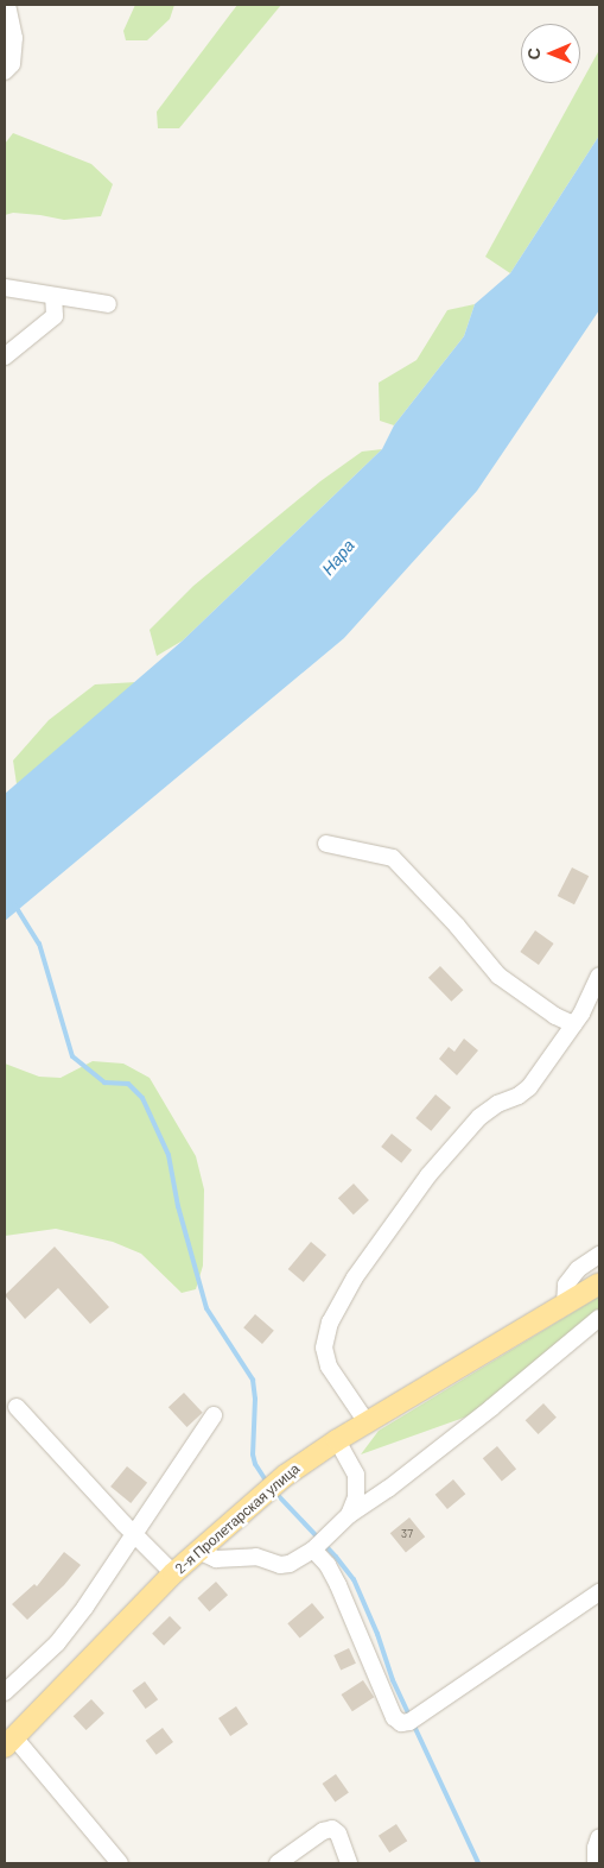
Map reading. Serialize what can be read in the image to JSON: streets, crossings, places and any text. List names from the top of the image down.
{
  "streets": {
    "main road": ["2-я Пролетарская улица"]
  },
  "water": ["Нара"],
  "house_numbers": ["37"],
  "north": "left"
}
